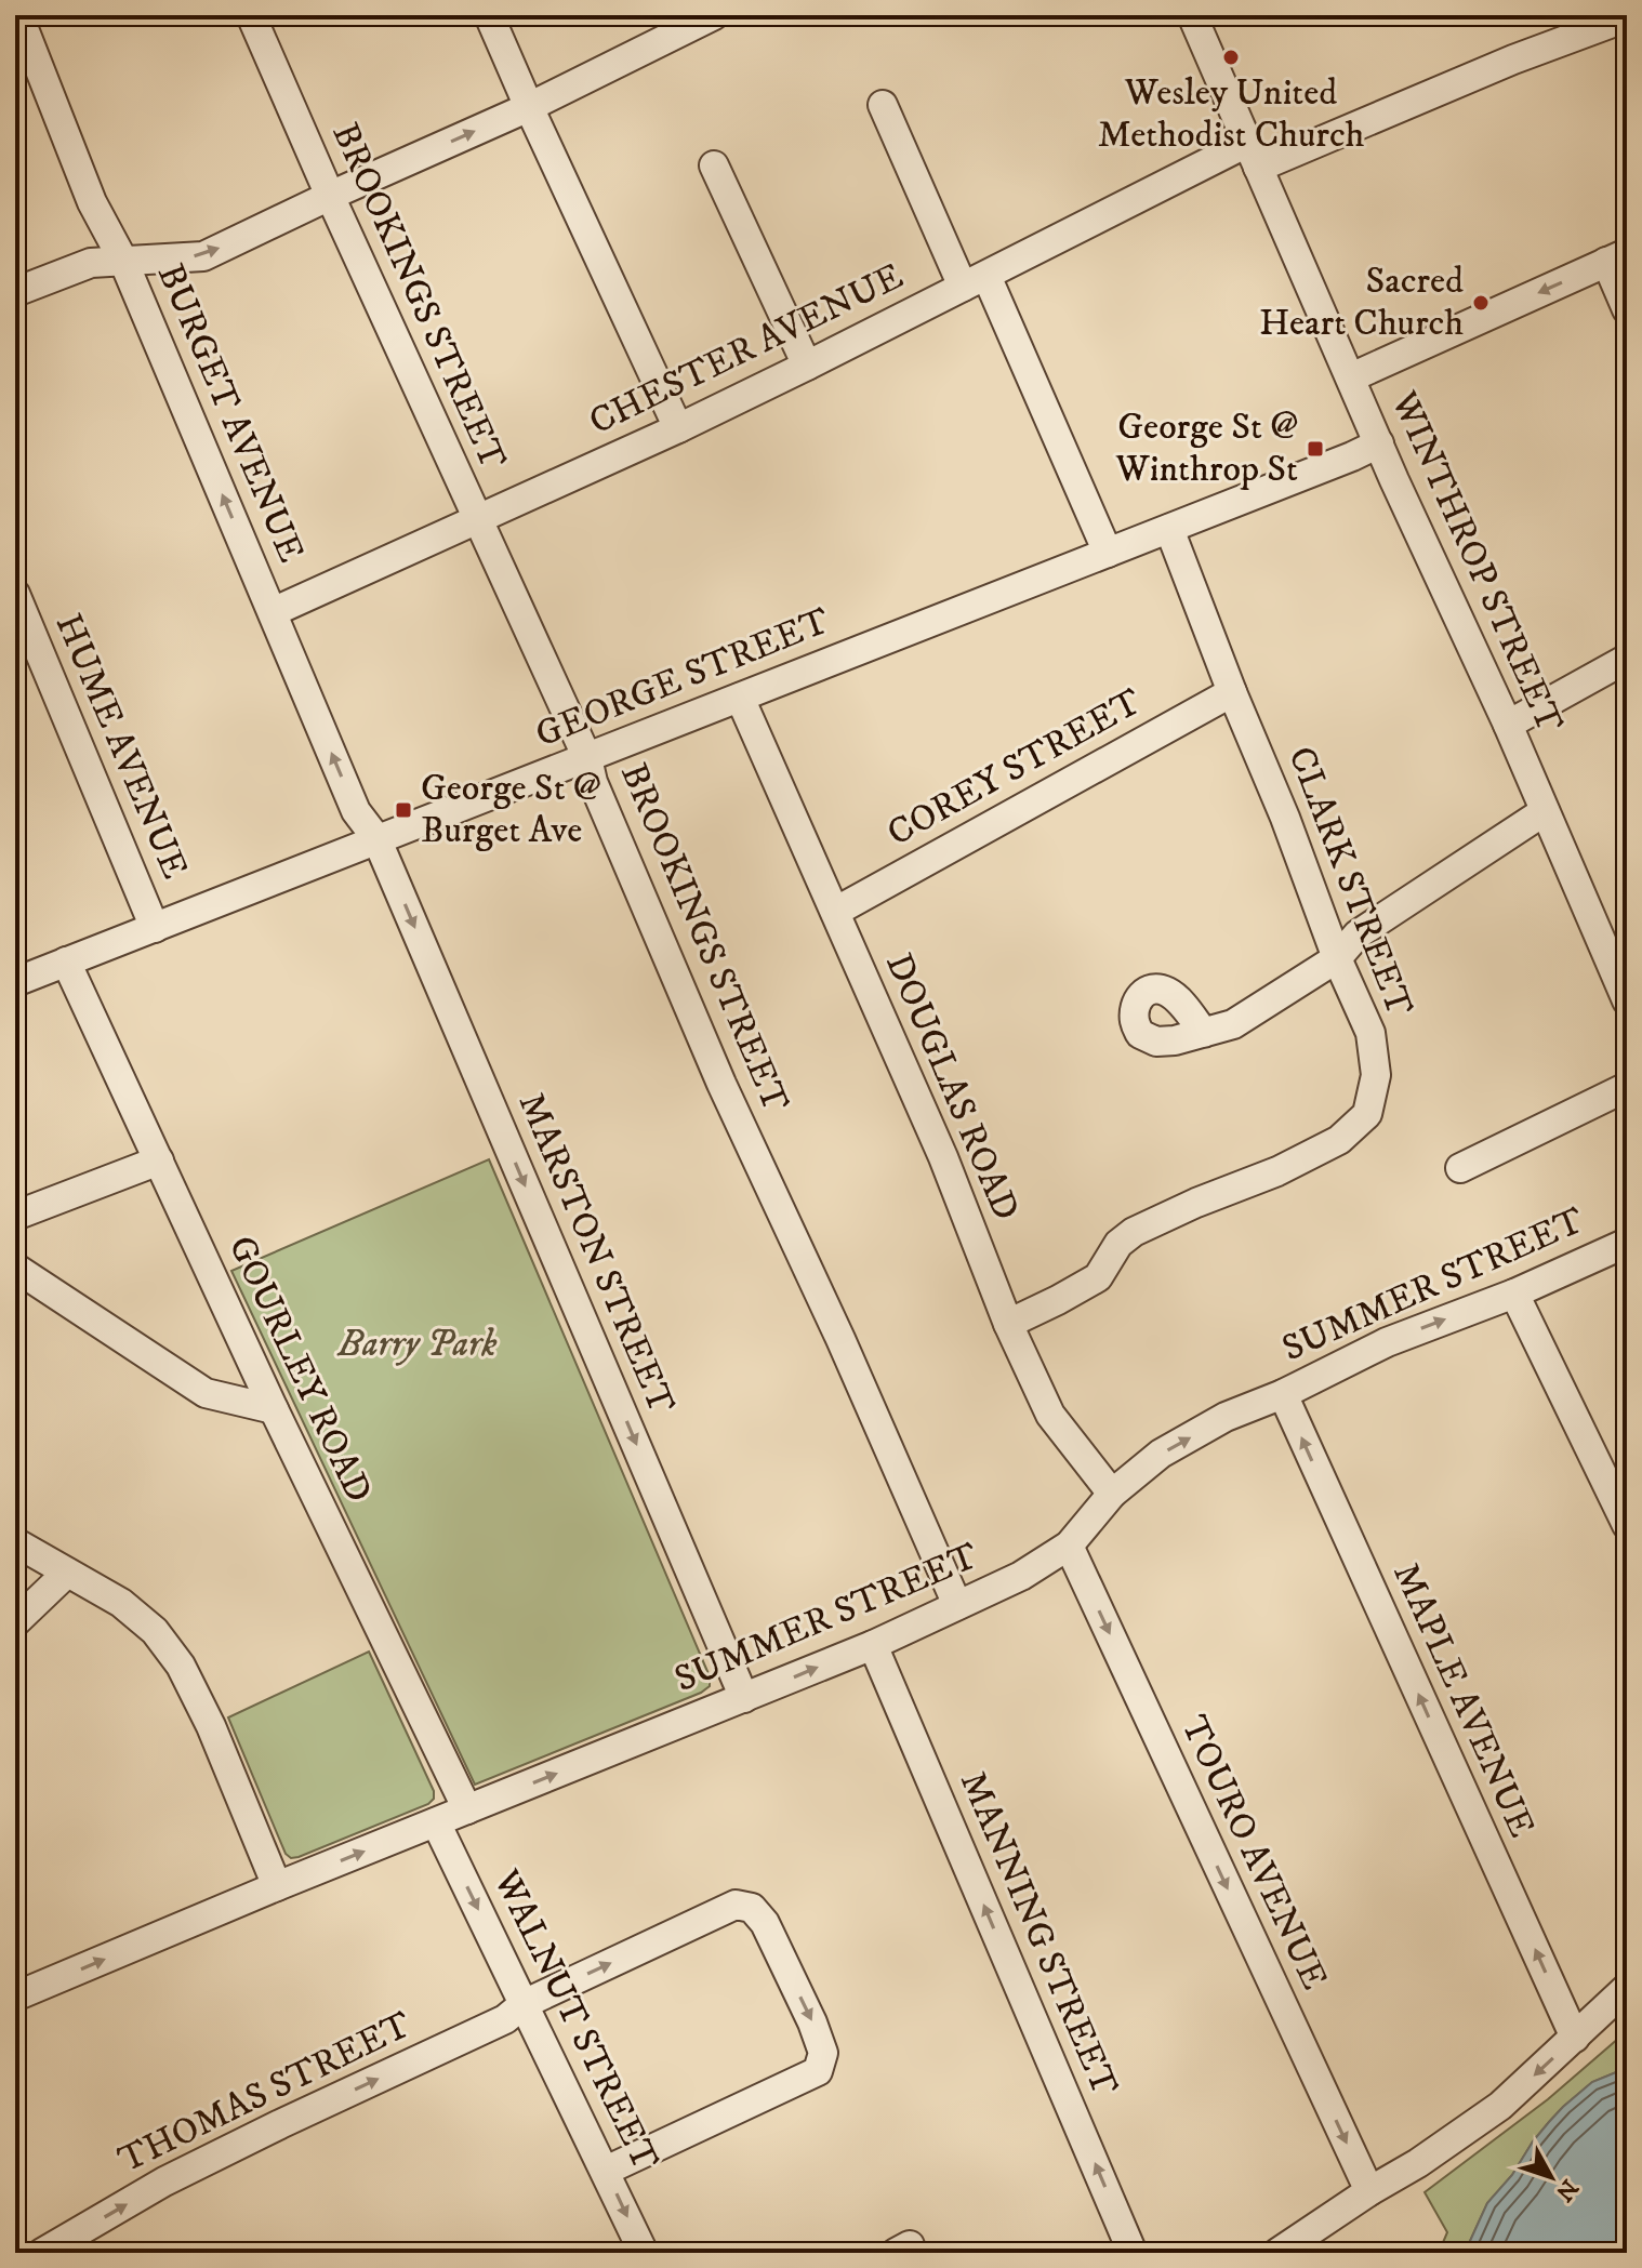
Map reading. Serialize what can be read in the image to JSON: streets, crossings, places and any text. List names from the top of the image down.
{
  "streets": {
    "street": [
      "BROOKINGS STREET",
      "CHESTER AVENUE",
      "BURGET AVENUE",
      "WINTHROP STREET",
      "GEORGE STREET",
      "HUME AVENUE",
      "COREY STREET",
      "CLARK STREET",
      "DOUGLAS ROAD",
      "MARSTON STREET",
      "SUMMER STREET",
      "GOURLEY ROAD",
      "MAPLE AVENUE",
      "TOURO AVENUE",
      "MANNING STREET",
      "WALNUT STREET",
      "THOMAS STREET"
    ]
  },
  "crossings": [
    ["BROOKINGS STREET", "CHESTER AVENUE"],
    ["BROOKINGS STREET", "GEORGE STREET"],
    ["BROOKINGS STREET", "SUMMER STREET"],
    ["CHESTER AVENUE", "BURGET AVENUE"],
    ["CHESTER AVENUE", "WINTHROP STREET"],
    ["BURGET AVENUE", "GEORGE STREET"],
    ["BURGET AVENUE", "MARSTON STREET"],
    ["WINTHROP STREET", "GEORGE STREET"],
    ["GEORGE STREET", "HUME AVENUE"],
    ["GEORGE STREET", "CLARK STREET"],
    ["GEORGE STREET", "DOUGLAS ROAD"],
    ["GEORGE STREET", "MARSTON STREET"],
    ["GEORGE STREET", "GOURLEY ROAD"],
    ["COREY STREET", "CLARK STREET"],
    ["COREY STREET", "DOUGLAS ROAD"],
    ["CLARK STREET", "DOUGLAS ROAD"],
    ["DOUGLAS ROAD", "SUMMER STREET"],
    ["MARSTON STREET", "SUMMER STREET"],
    ["SUMMER STREET", "GOURLEY ROAD"],
    ["SUMMER STREET", "MAPLE AVENUE"],
    ["SUMMER STREET", "TOURO AVENUE"],
    ["SUMMER STREET", "MANNING STREET"],
    ["SUMMER STREET", "WALNUT STREET"],
    ["WALNUT STREET", "THOMAS STREET"]
  ],
  "one_way": [
    "BURGET AVENUE",
    "MARSTON STREET",
    "SUMMER STREET",
    "MAPLE AVENUE",
    "TOURO AVENUE",
    "MANNING STREET",
    "WALNUT STREET"
  ],
  "parks": ["Barry Park"],
  "places": {
    "other": ["Wesley United Methodist Church", "Sacred Heart Church"],
    "transit": ["George St @ Winthrop St", "George St @ Burget Ave"]
  },
  "north": "bottom right"
}
